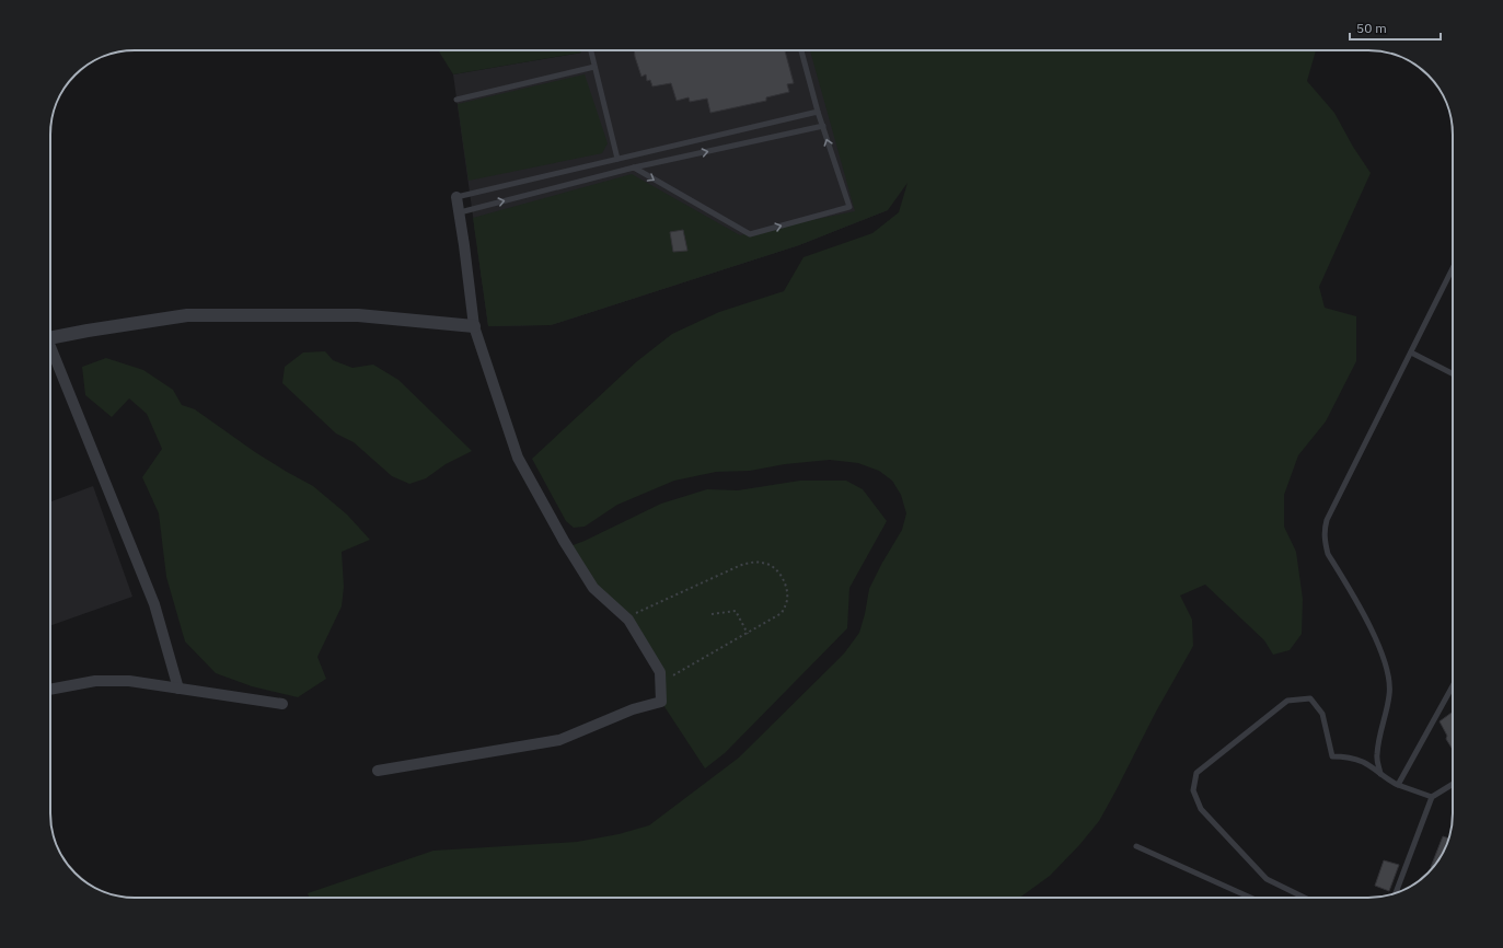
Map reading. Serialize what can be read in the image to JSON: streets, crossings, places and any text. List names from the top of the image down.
{
  "scale_bar": "50 m"
}
